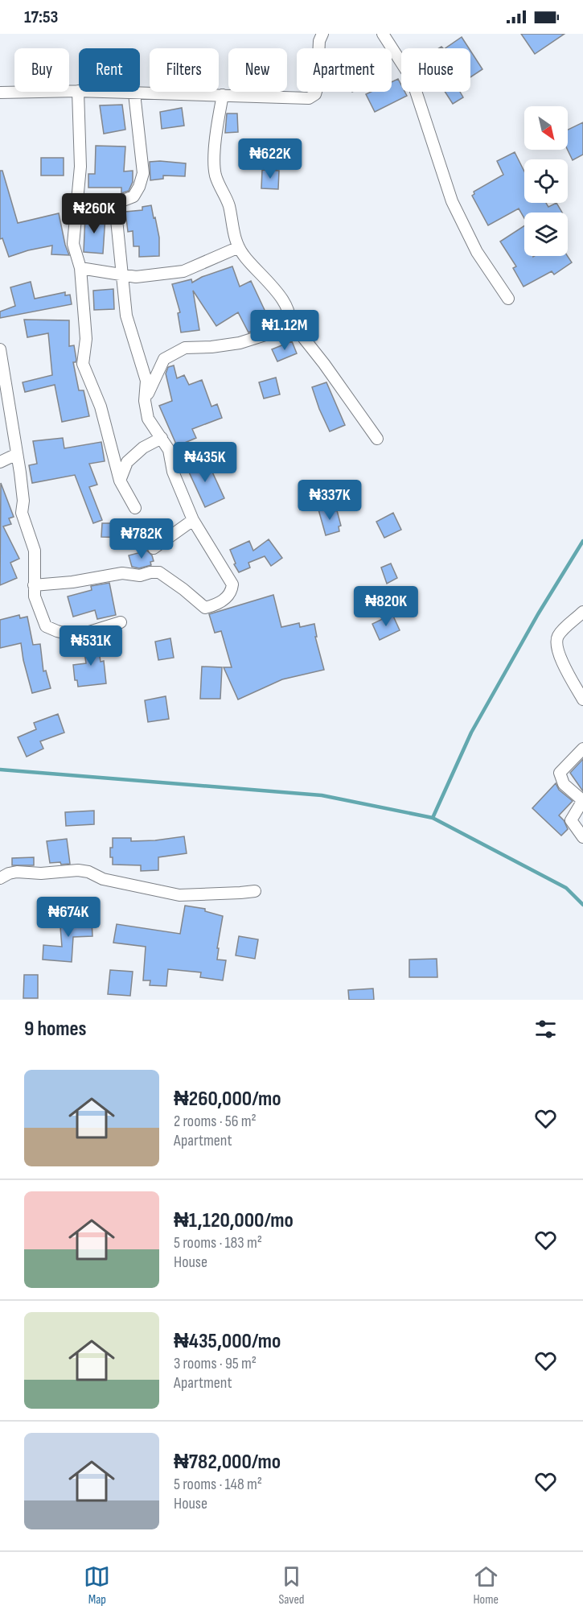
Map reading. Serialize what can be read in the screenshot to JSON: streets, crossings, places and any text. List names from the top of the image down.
{
  "north": "bottom right",
  "page": {
    "status": "17:53",
    "chip": [
      "Buy",
      "Rent",
      "Filters",
      "New",
      "Apartment",
      "House"
    ],
    "price": [
      "₦622K",
      "₦260K",
      "₦1.12M",
      "₦435K",
      "₦337K",
      "₦782K",
      "₦820K",
      "₦531K",
      "₦674K"
    ],
    "heading": "9 homes",
    "list": [
      {
        "name": "₦260,000/mo",
        "note": "2 rooms · 56 m² · Apartment"
      },
      {
        "name": "₦1,120,000/mo",
        "note": "5 rooms · 183 m² · House"
      },
      {
        "name": "₦435,000/mo",
        "note": "3 rooms · 95 m² · Apartment"
      },
      {
        "name": "₦782,000/mo",
        "note": "5 rooms · 148 m² · House"
      }
    ],
    "tabs": ["Map", "Saved", "Home"]
  }
}
